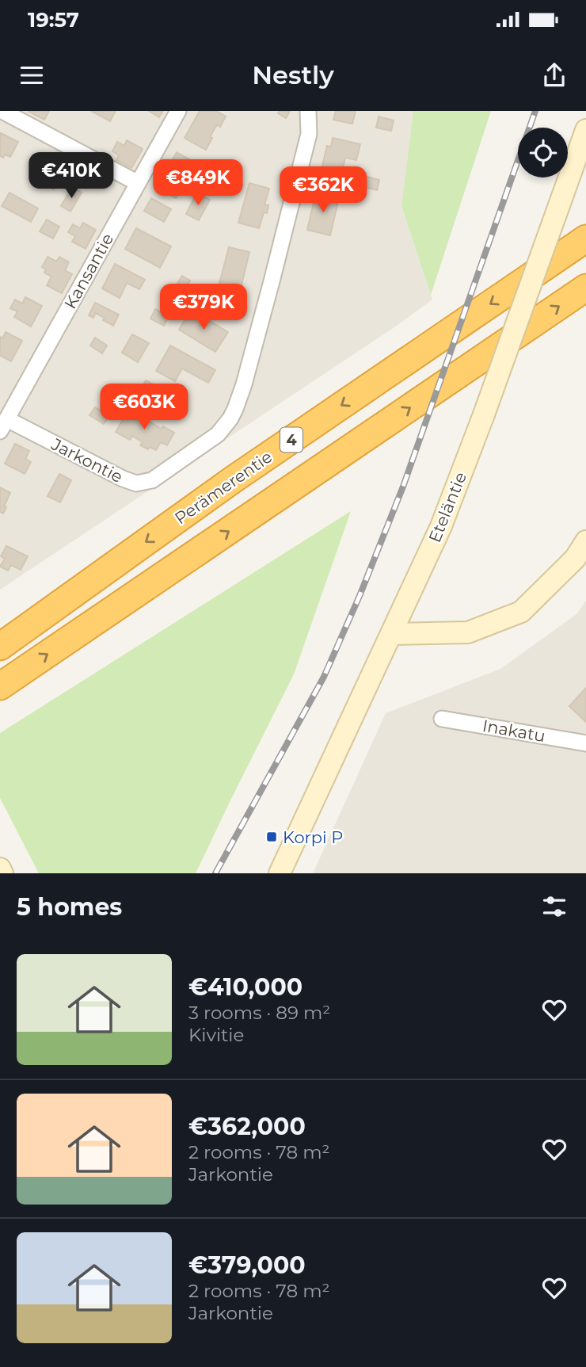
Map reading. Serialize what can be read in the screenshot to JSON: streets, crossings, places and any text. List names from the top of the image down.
{
  "streets": {
    "highway": ["4", "Perämerentie"],
    "main road": ["Eteläntie"],
    "street": ["Kansantie", "Jarkontie", "Inakatu"]
  },
  "crossings": [
    ["Kansantie", "Jarkontie"]
  ],
  "places": {
    "transit": ["Korpi P"]
  },
  "page": {
    "status": "19:57",
    "header": "Nestly",
    "price": [
      "€410K",
      "€849K",
      "€362K",
      "€379K",
      "€603K"
    ],
    "heading": "5 homes",
    "list": [
      {
        "name": "€410,000",
        "note": "3 rooms · 89 m² · Kivitie"
      },
      {
        "name": "€362,000",
        "note": "2 rooms · 78 m² · Jarkontie"
      },
      {
        "name": "€379,000",
        "note": "2 rooms · 78 m² · Jarkontie"
      }
    ]
  }
}
